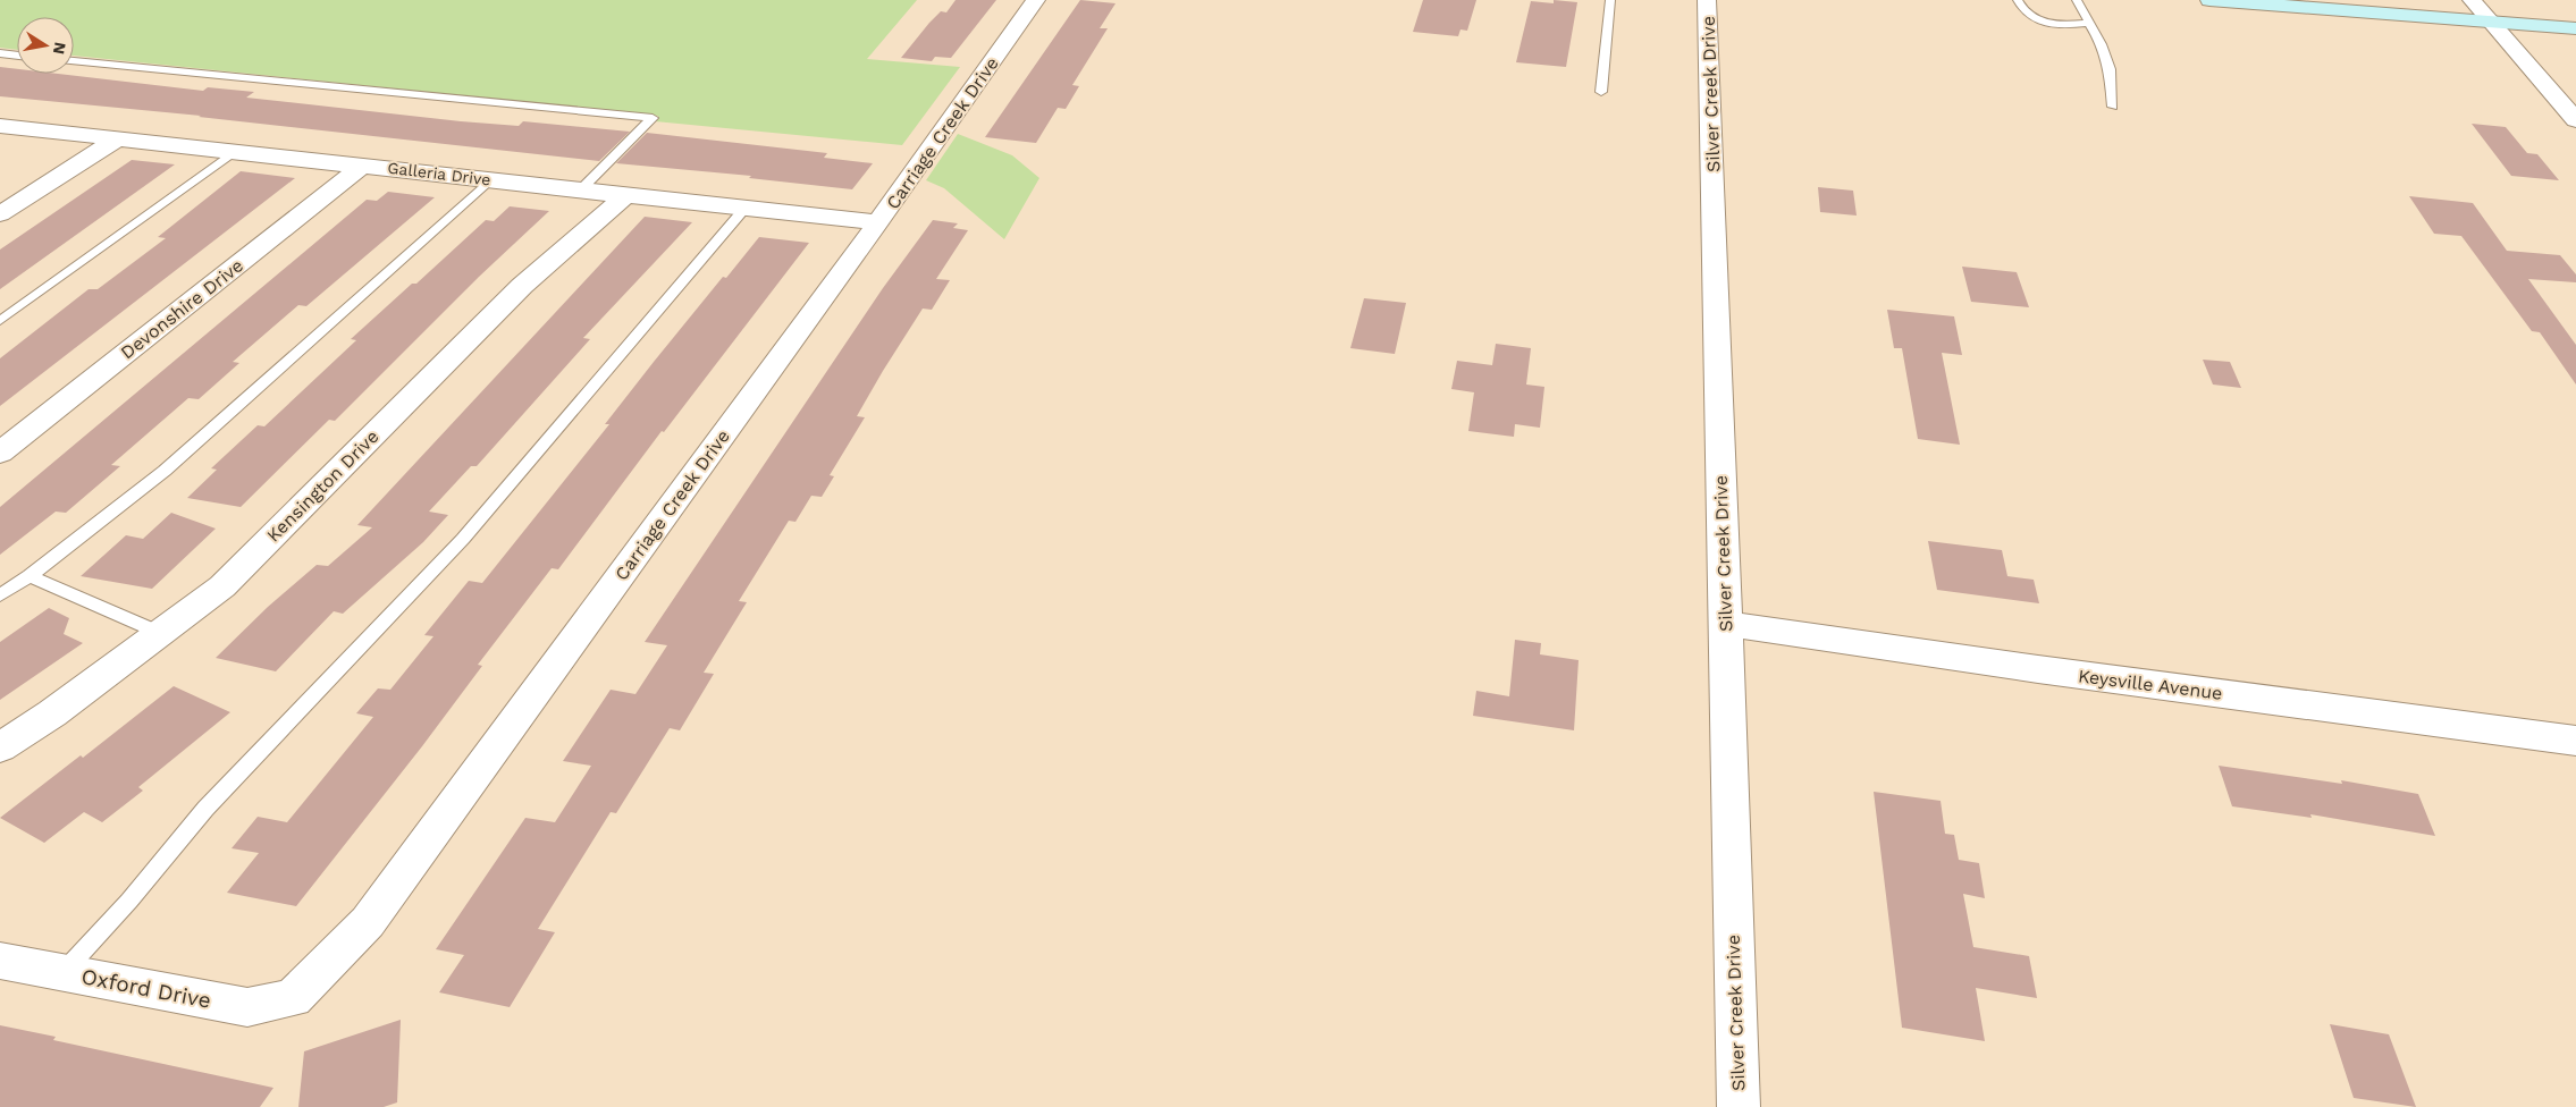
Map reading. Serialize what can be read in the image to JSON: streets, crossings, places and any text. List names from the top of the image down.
{
  "streets": {
    "street": [
      "Silver Creek Drive",
      "Carriage Creek Drive",
      "Galleria Drive",
      "Devonshire Drive",
      "Kensington Drive",
      "Keysville Avenue",
      "Oxford Drive"
    ]
  },
  "crossings": [
    ["Silver Creek Drive", "Keysville Avenue"],
    ["Carriage Creek Drive", "Galleria Drive"],
    ["Carriage Creek Drive", "Oxford Drive"],
    ["Galleria Drive", "Devonshire Drive"],
    ["Galleria Drive", "Kensington Drive"]
  ],
  "north": "right"
}
